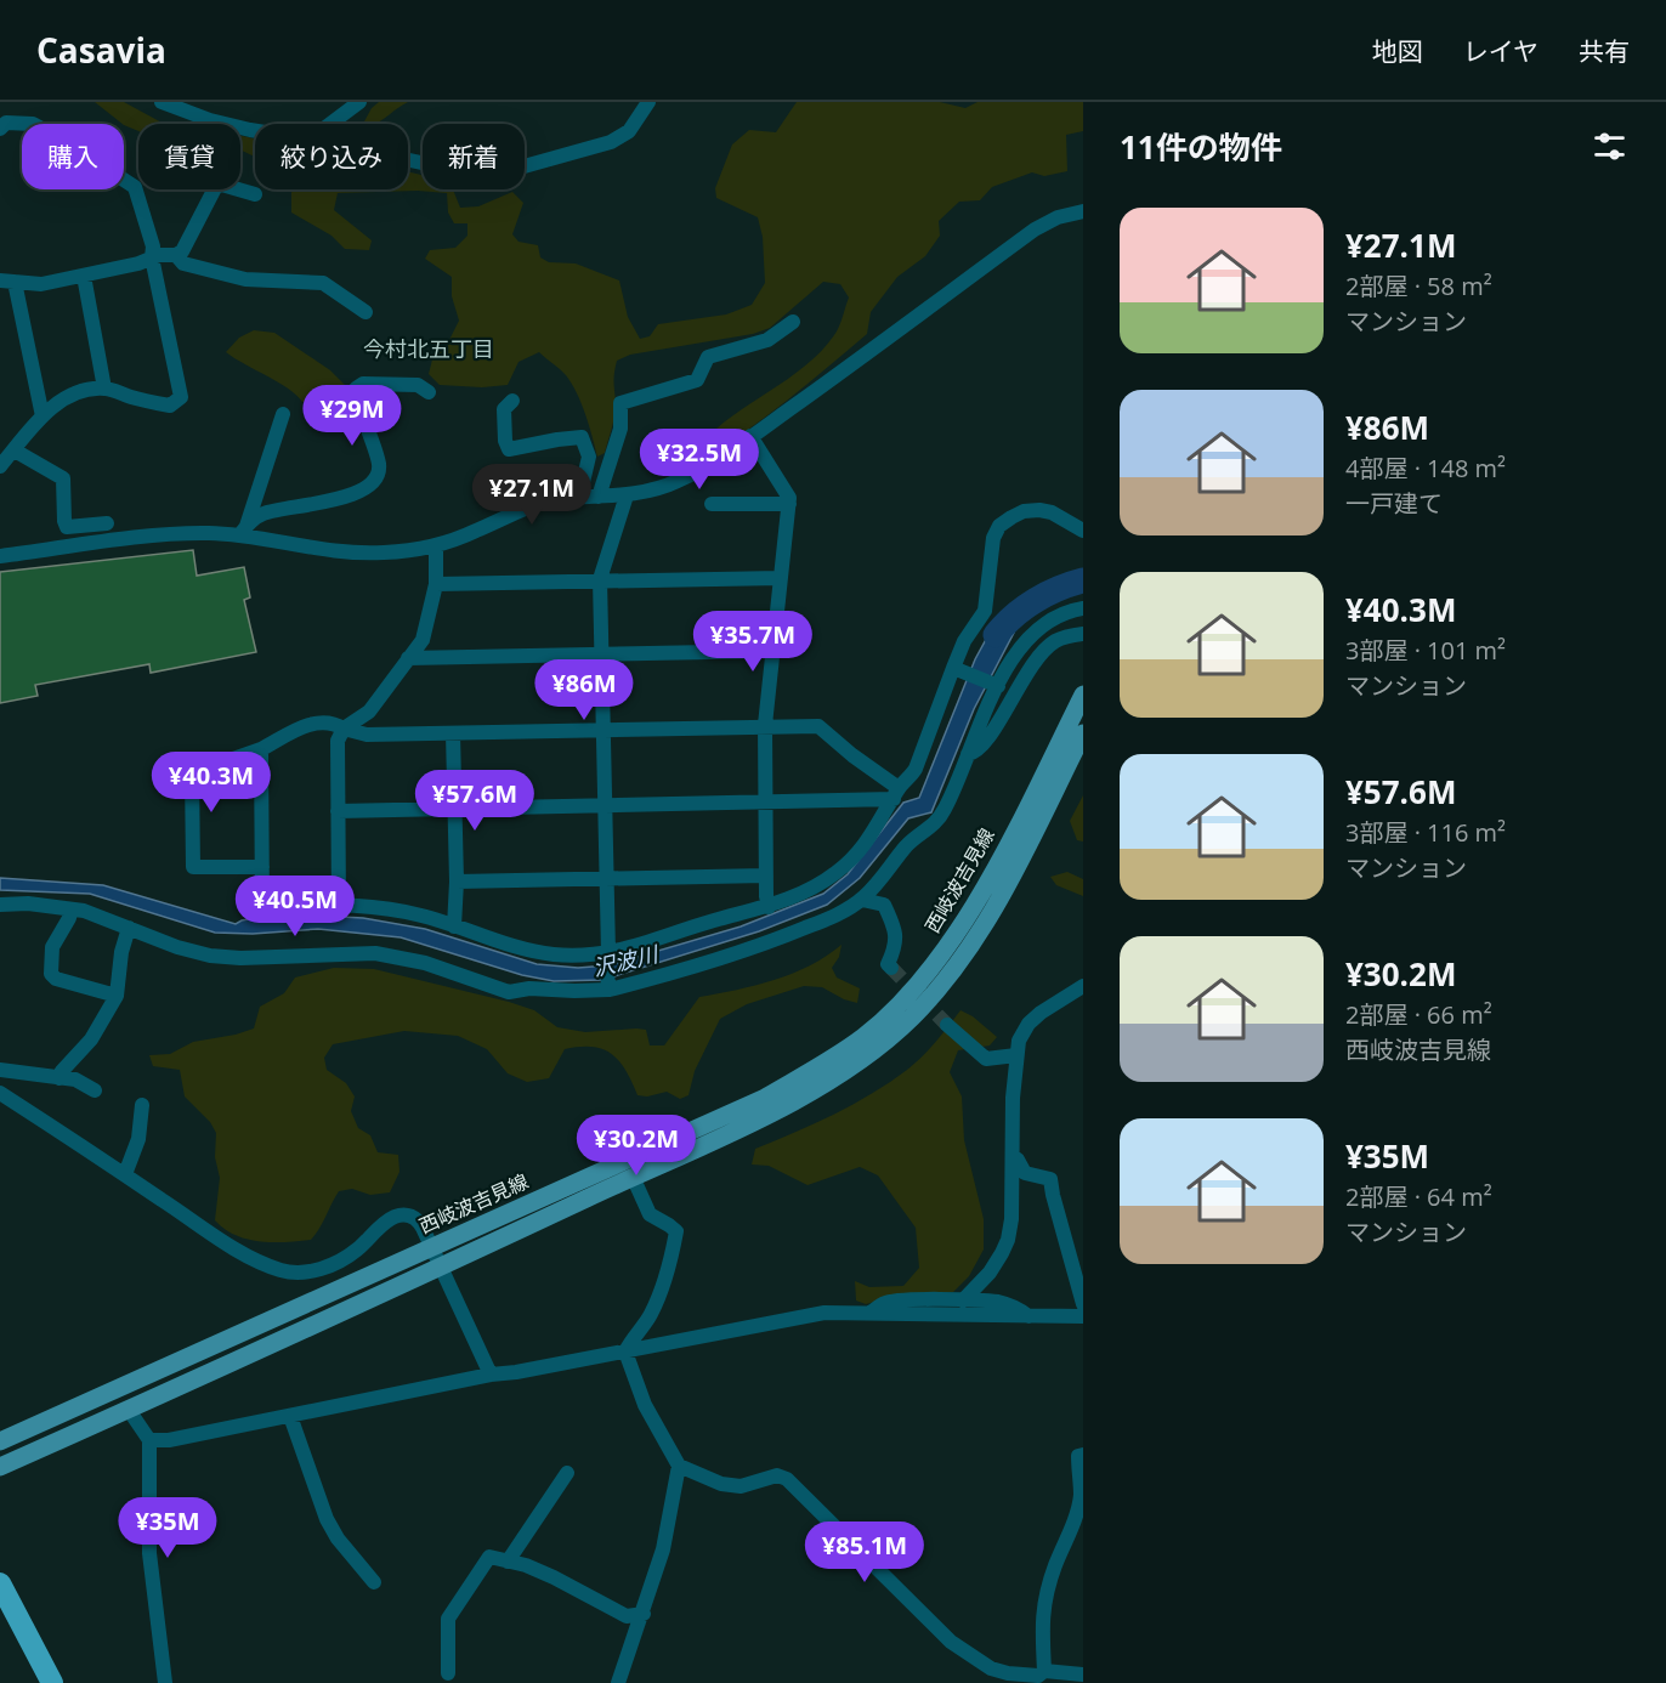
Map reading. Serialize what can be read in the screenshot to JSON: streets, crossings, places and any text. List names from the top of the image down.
{
  "streets": {
    "main road": ["西岐波吉見線"]
  },
  "districts": ["今村北五丁目"],
  "water": ["沢波川"],
  "page": {
    "header": "Casavia",
    "nav": ["地図", "レイヤ", "共有"],
    "heading": "11件の物件",
    "chip": [
      "購入",
      "賃貸",
      "絞り込み",
      "新着"
    ],
    "list": [
      {
        "name": "¥27.1M",
        "note": "2部屋 · 58 m² · マンション"
      },
      {
        "name": "¥86M",
        "note": "4部屋 · 148 m² · 一戸建て"
      },
      {
        "name": "¥40.3M",
        "note": "3部屋 · 101 m² · マンション"
      },
      {
        "name": "¥57.6M",
        "note": "3部屋 · 116 m² · マンション"
      },
      {
        "name": "¥30.2M",
        "note": "2部屋 · 66 m² · 西岐波吉見線"
      },
      {
        "name": "¥35M",
        "note": "2部屋 · 64 m² · マンション"
      }
    ],
    "price": [
      "¥29M",
      "¥32.5M",
      "¥27.1M",
      "¥35.7M",
      "¥86M",
      "¥40.3M",
      "¥57.6M",
      "¥40.5M",
      "¥30.2M",
      "¥35M",
      "¥85.1M"
    ]
  }
}
